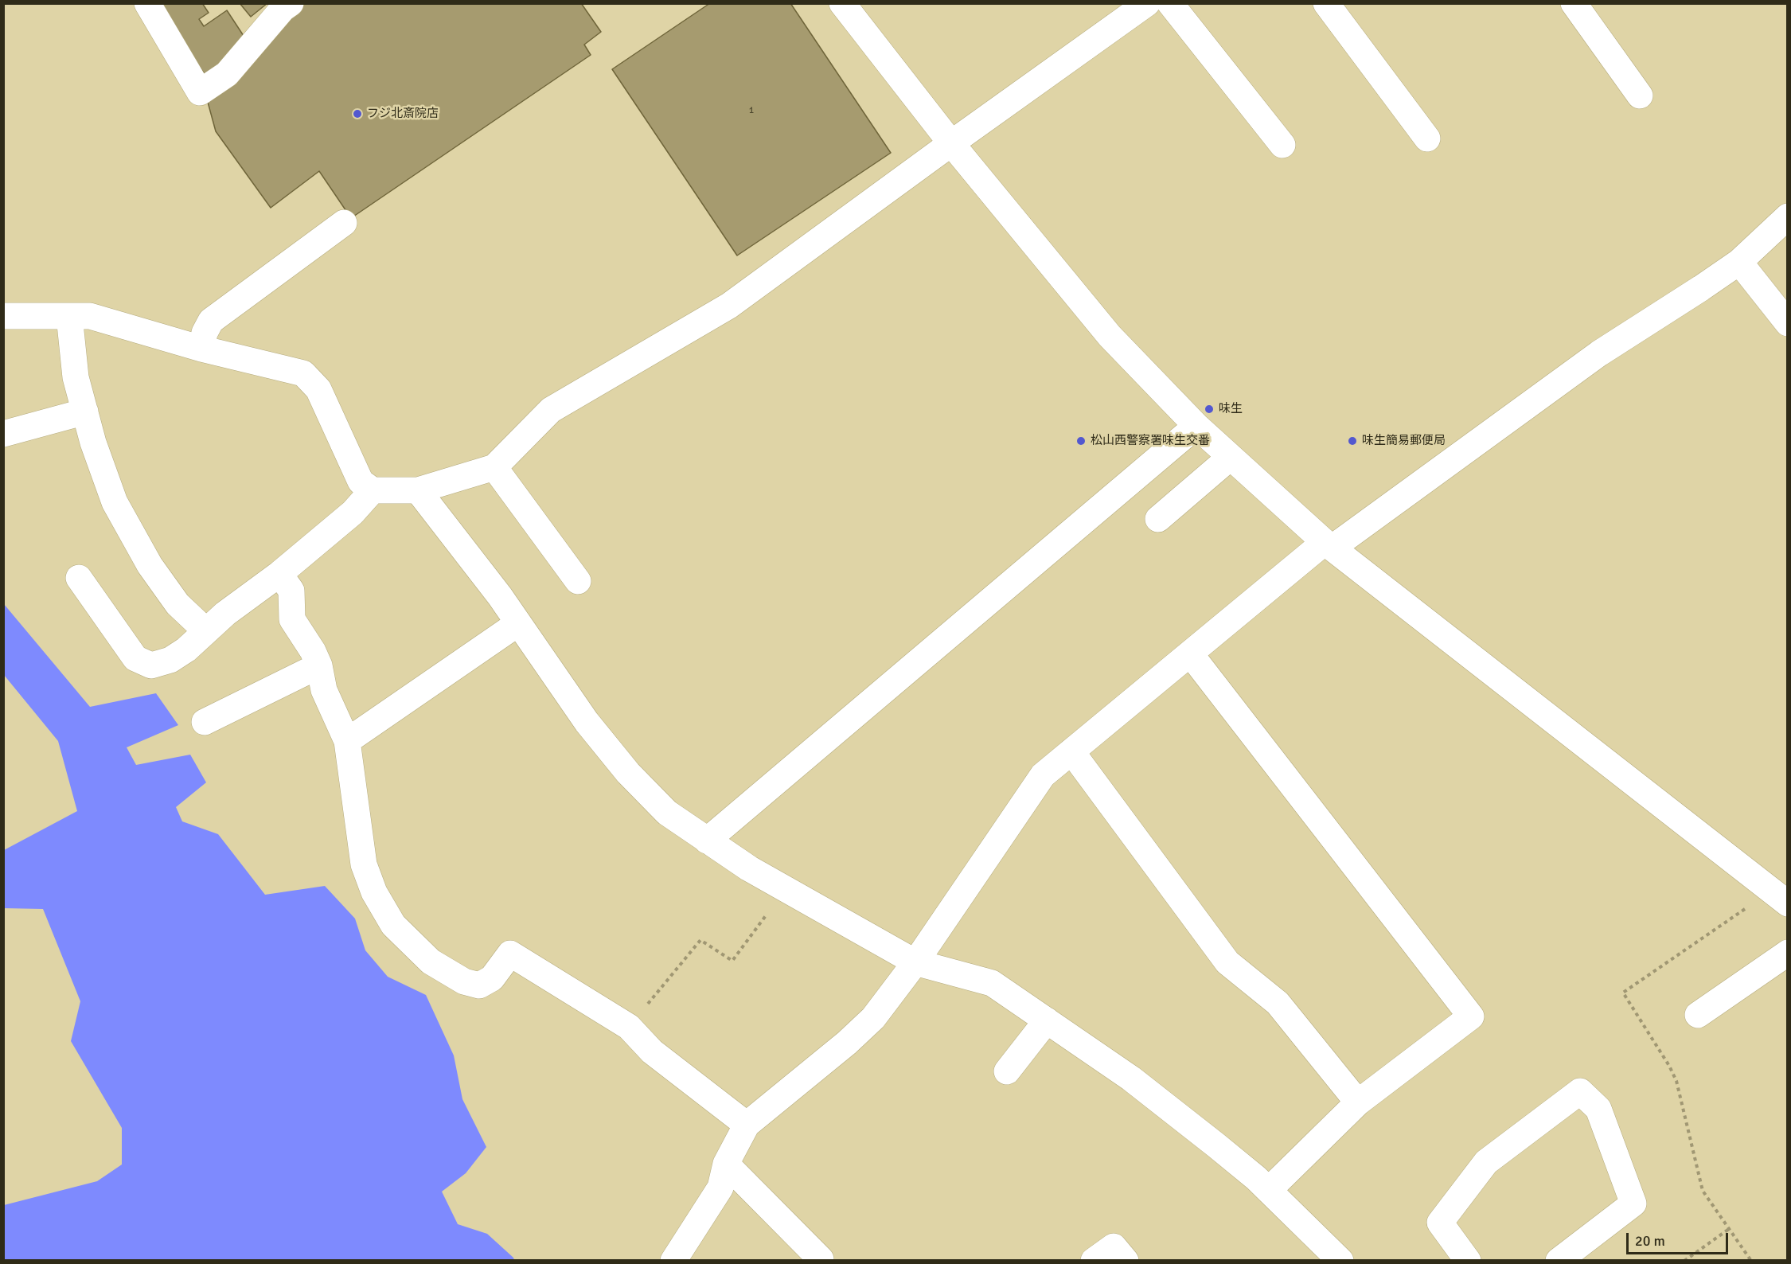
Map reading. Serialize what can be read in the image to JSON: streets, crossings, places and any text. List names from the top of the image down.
{
  "places": [
    "フジ北斎院店",
    "味生",
    "松山西警察署味生交番",
    "味生簡易郵便局"
  ],
  "house_numbers": ["1"],
  "scale_bar": "20 m"
}
